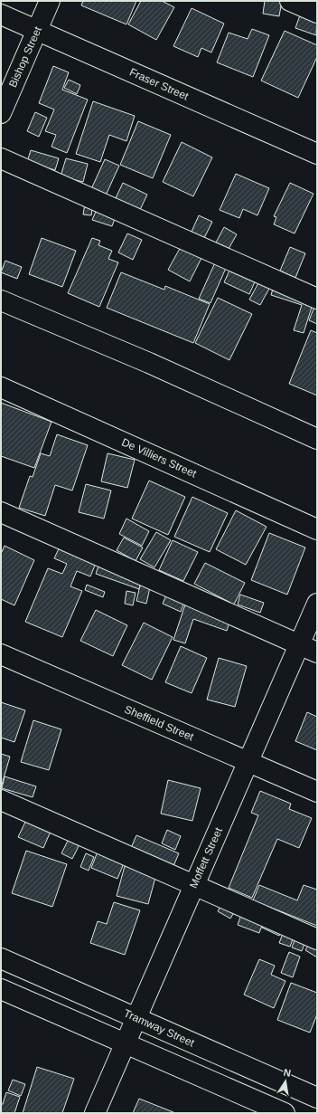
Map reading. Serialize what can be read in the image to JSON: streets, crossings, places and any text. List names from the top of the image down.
{
  "streets": {
    "street": [
      "Bishop Street",
      "Fraser Street",
      "De Villiers Street",
      "Sheffield Street",
      "Moffett Street",
      "Tramway Street"
    ]
  },
  "crossings": [
    ["Bishop Street", "Fraser Street"],
    ["Sheffield Street", "Moffett Street"],
    ["Moffett Street", "Tramway Street"]
  ],
  "north": "top"
}
